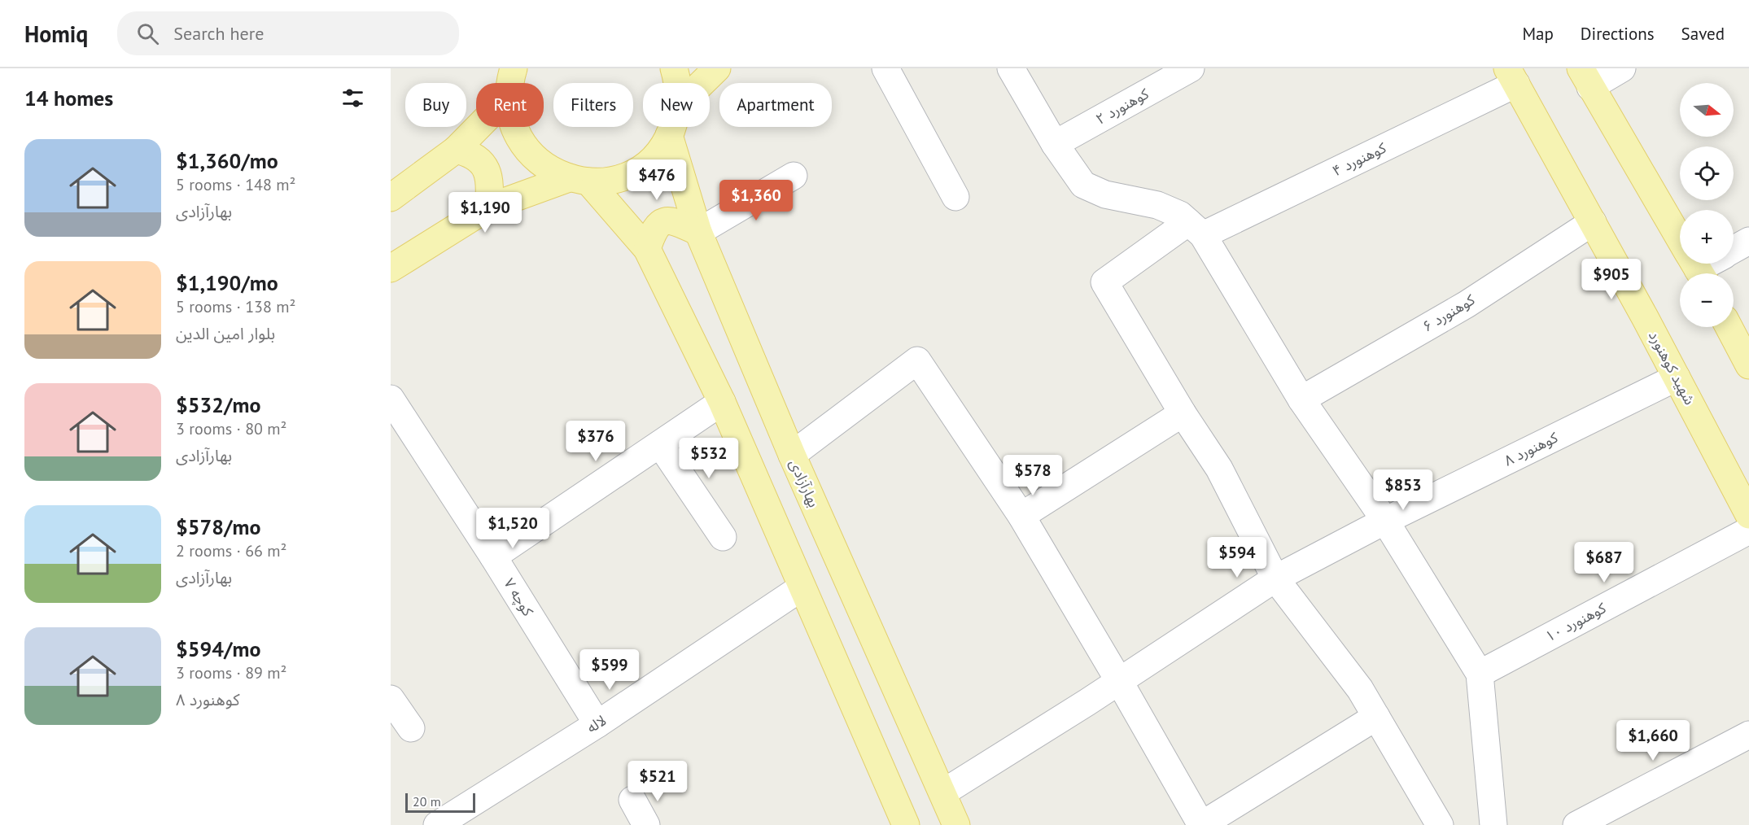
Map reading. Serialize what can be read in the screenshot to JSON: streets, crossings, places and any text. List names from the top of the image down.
{
  "streets": {
    "main road": ["شهید کوهنورد", "بهارآزادی"],
    "street": [
      "کوهنورد ۲",
      "کوهنورد ۴",
      "کوهنورد ۶",
      "کوهنورد ۸",
      "کوچه ۷",
      "کوهنورد ۱۰",
      "لاله"
    ]
  },
  "crossings": [
    ["کوهنورد ۴", "شهید کوهنورد"],
    ["کوهنورد ۶", "شهید کوهنورد"],
    ["شهید کوهنورد", "کوهنورد ۸"],
    ["کوهنورد ۸", "بهارآزادی"],
    ["کوچه ۷", "لاله"]
  ],
  "scale_bar": "20 m",
  "north": "right",
  "page": {
    "header": "Homiq",
    "search": "Search here",
    "nav": ["Map", "Directions", "Saved"],
    "heading": "14 homes",
    "map_buttons": ["+", "−"],
    "chip": [
      "Buy",
      "Rent",
      "Filters",
      "New",
      "Apartment"
    ],
    "list": [
      {
        "name": "$1,360/mo",
        "note": "5 rooms · 148 m² · بهارآزادی"
      },
      {
        "name": "$1,190/mo",
        "note": "5 rooms · 138 m² · بلوار امین الدین"
      },
      {
        "name": "$532/mo",
        "note": "3 rooms · 80 m² · بهارآزادی"
      },
      {
        "name": "$578/mo",
        "note": "2 rooms · 66 m² · بهارآزادی"
      },
      {
        "name": "$594/mo",
        "note": "3 rooms · 89 m² · کوهنورد ۸"
      }
    ],
    "price": [
      "$476",
      "$1,360",
      "$1,190",
      "$905",
      "$376",
      "$532",
      "$578",
      "$853",
      "$1,520",
      "$594",
      "$687",
      "$599",
      "$1,660",
      "$521"
    ],
    "scale": "20 m"
  }
}
